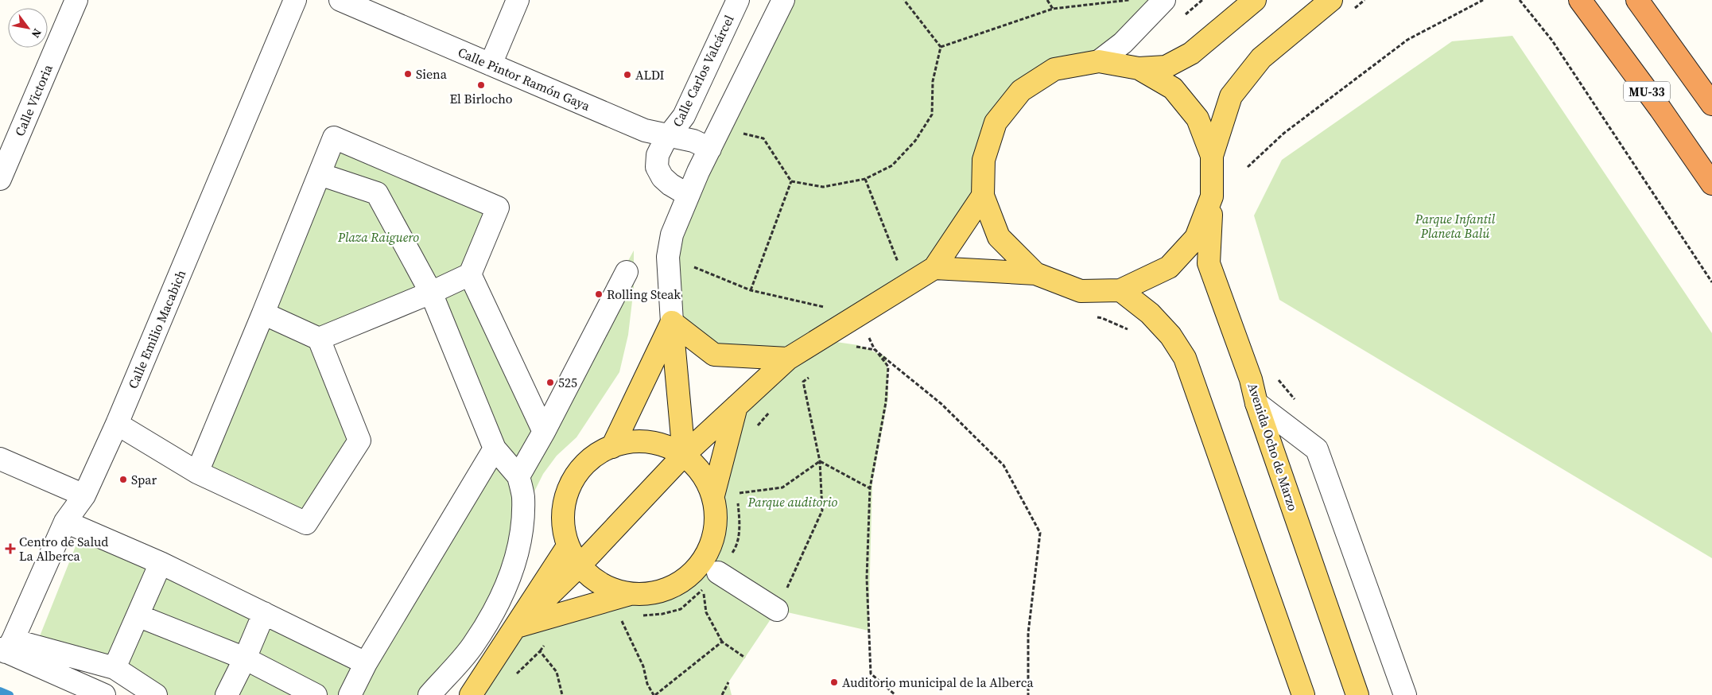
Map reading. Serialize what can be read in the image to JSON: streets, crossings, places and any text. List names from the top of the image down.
{
  "streets": {
    "highway": ["MU-33"],
    "main road": ["Avenida Ocho de Marzo"],
    "street": [
      "Calle Carlos Valcárcel",
      "Calle Pintor Ramón Gaya",
      "Calle Victoria",
      "Calle Emilio Macabich"
    ]
  },
  "crossings": [
    ["Calle Carlos Valcárcel", "Calle Pintor Ramón Gaya"]
  ],
  "parks": ["Parque Infantil Planeta Balú", "Plaza Raiguero", "Parque auditorio"],
  "places": {
    "other": [
      "Siena",
      "ALDI",
      "El Birlocho",
      "Rolling Steak",
      "525",
      "Spar",
      "Auditorio municipal de la Alberca"
    ],
    "health": ["Centro de Salud La Alberca"]
  },
  "north": "bottom right"
}
